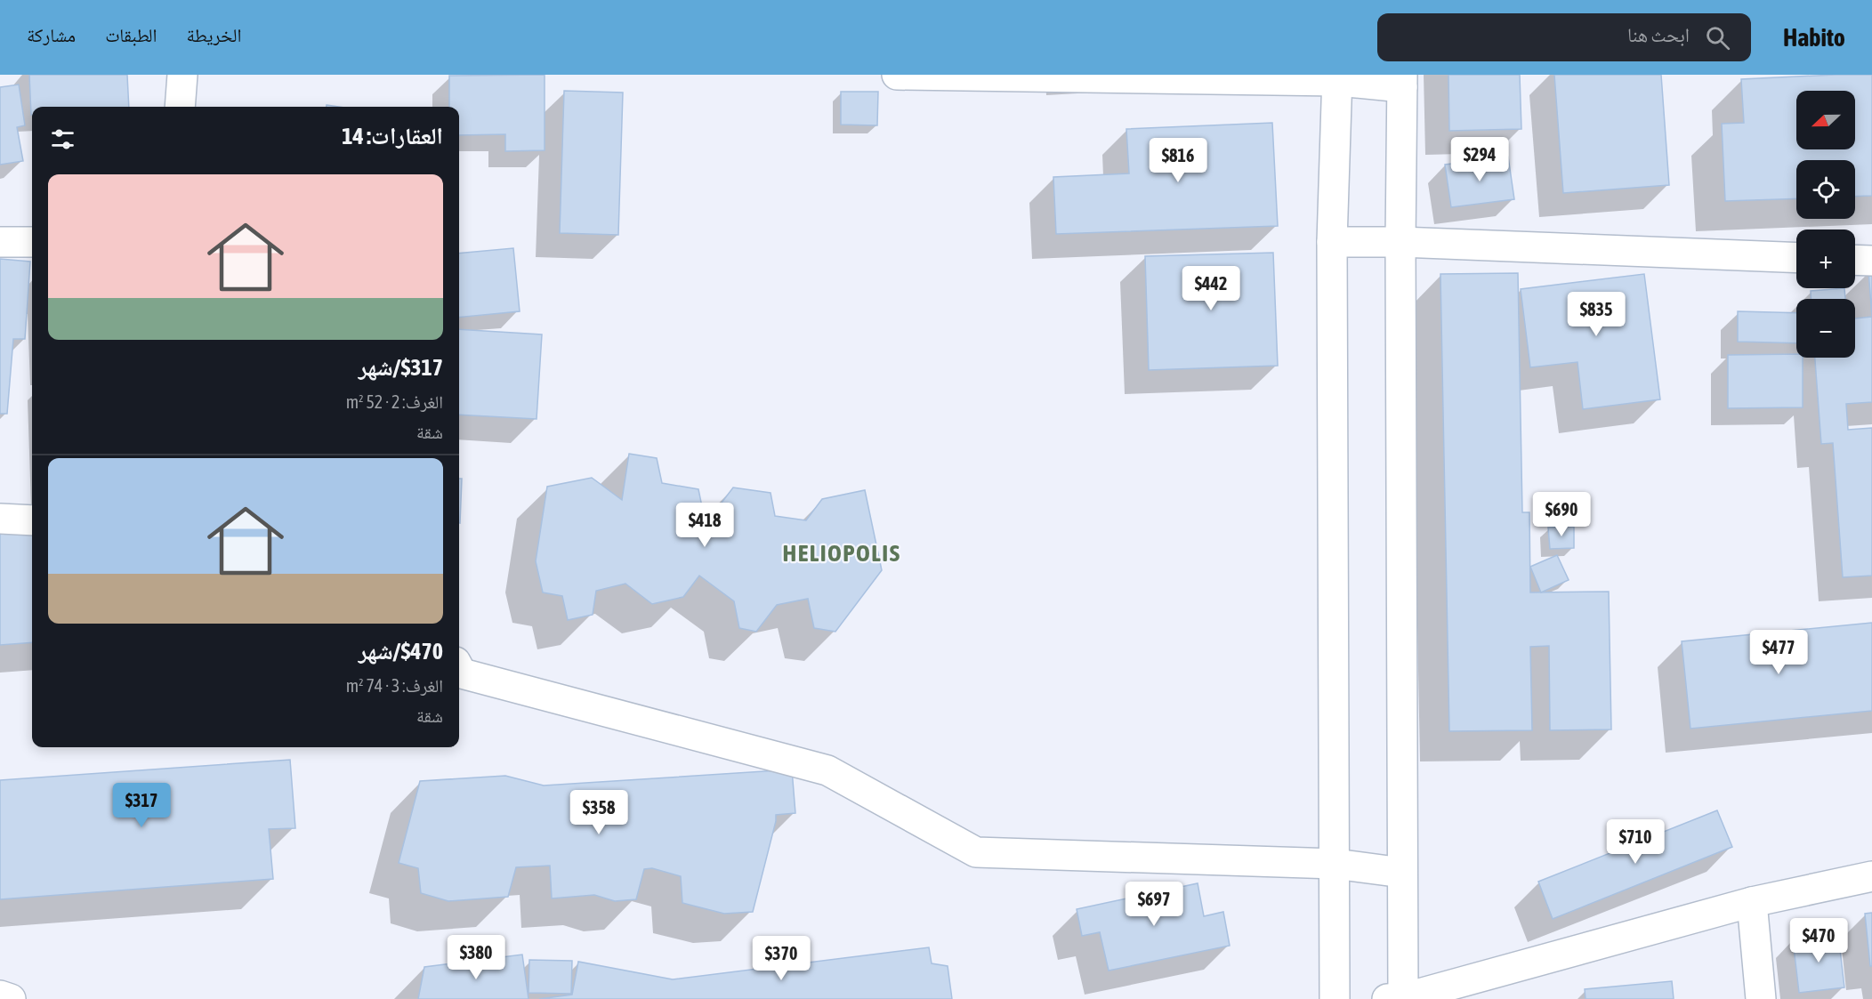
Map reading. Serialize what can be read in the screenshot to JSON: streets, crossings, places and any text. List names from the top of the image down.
{
  "districts": ["HELIOPOLIS"],
  "north": "left",
  "page": {
    "header": "Habito",
    "search": "ابحث هنا",
    "nav": ["الخريطة", "الطبقات", "مشاركة"],
    "map_buttons": ["+", "−"],
    "heading": "العقارات: 14",
    "price": [
      "$294",
      "$816",
      "$442",
      "$835",
      "$690",
      "$418",
      "$477",
      "$317",
      "$358",
      "$710",
      "$697",
      "$470",
      "$380",
      "$370"
    ],
    "list": [
      {
        "name": "$317/شهر",
        "note": "الغرف: 2 · 52 m² · شقة"
      },
      {
        "name": "$470/شهر",
        "note": "الغرف: 3 · 74 m² · شقة"
      }
    ]
  }
}
